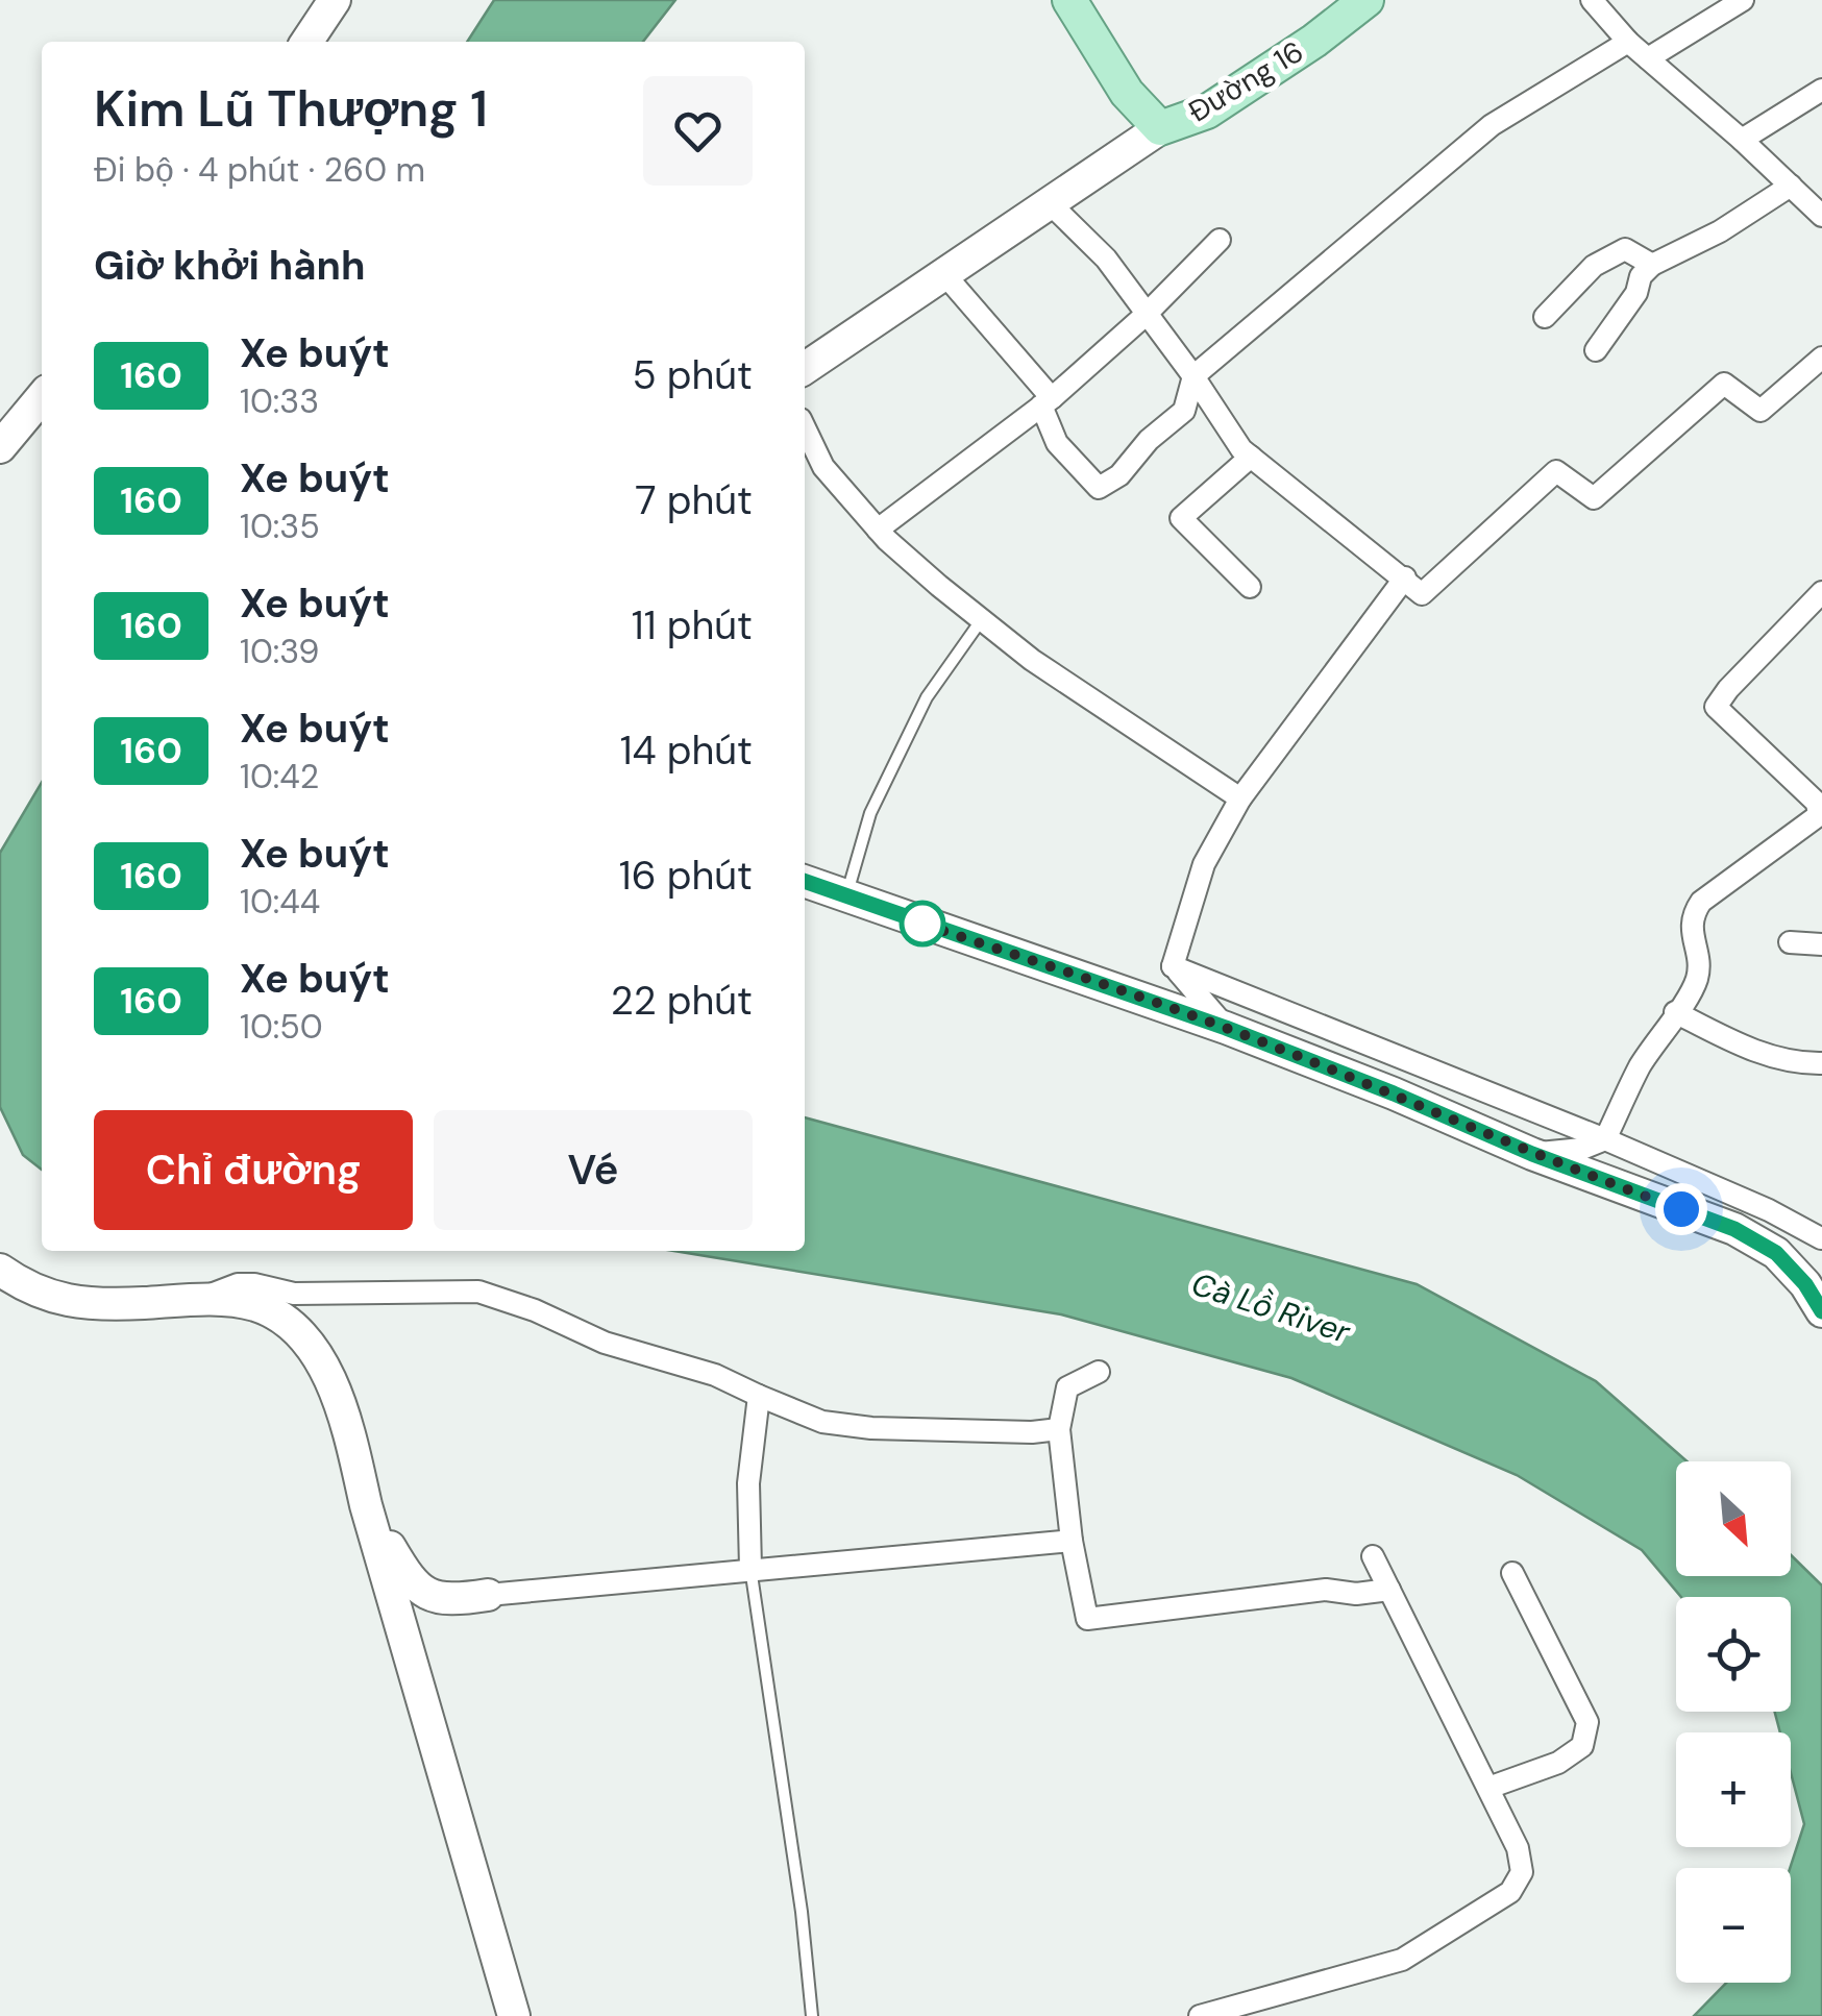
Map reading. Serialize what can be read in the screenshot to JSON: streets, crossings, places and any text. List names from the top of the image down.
{
  "streets": {
    "main road": ["Đường 16"]
  },
  "water": ["Cà Lồ River"],
  "lines": ["bus line 160"],
  "north": "bottom right",
  "page": {
    "heading": [
      ["Kim Lũ Thượng 1", "Đi bộ · 4 phút · 260 m"],
      "Giờ khởi hành"
    ],
    "list": [
      {
        "mark": "160",
        "name": "Xe buýt",
        "note": "10:33",
        "value": "5 phút"
      },
      {
        "mark": "160",
        "name": "Xe buýt",
        "note": "10:35",
        "value": "7 phút"
      },
      {
        "mark": "160",
        "name": "Xe buýt",
        "note": "10:39",
        "value": "11 phút"
      },
      {
        "mark": "160",
        "name": "Xe buýt",
        "note": "10:42",
        "value": "14 phút"
      },
      {
        "mark": "160",
        "name": "Xe buýt",
        "note": "10:44",
        "value": "16 phút"
      },
      {
        "mark": "160",
        "name": "Xe buýt",
        "note": "10:50",
        "value": "22 phút"
      }
    ],
    "buttons": ["Chỉ đường", "Vé"],
    "map_buttons": ["+", "−"]
  }
}
